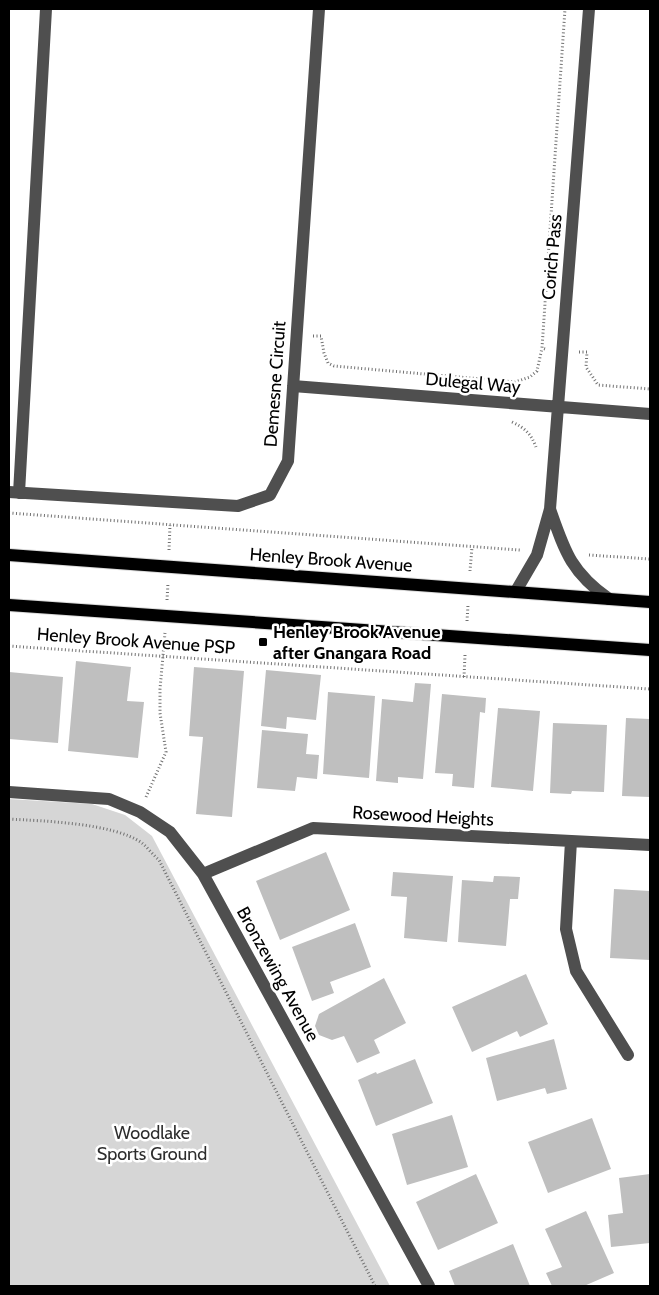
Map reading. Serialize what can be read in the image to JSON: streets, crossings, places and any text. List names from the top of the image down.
{
  "streets": {
    "main road": ["Henley Brook Avenue"],
    "street": [
      "Corich Pass",
      "Dulegal Way",
      "Demesne Circuit",
      "Rosewood Heights",
      "Bronzewing Avenue"
    ],
    "path": ["Henley Brook Avenue PSP"]
  },
  "crossings": [
    ["Corich Pass", "Dulegal Way"],
    ["Corich Pass", "Henley Brook Avenue"],
    ["Dulegal Way", "Demesne Circuit"],
    ["Rosewood Heights", "Bronzewing Avenue"]
  ],
  "parks": ["Woodlake Sports Ground"],
  "places": {
    "transit": ["Henley Brook Avenue after Gnangara Road"]
  }
}
